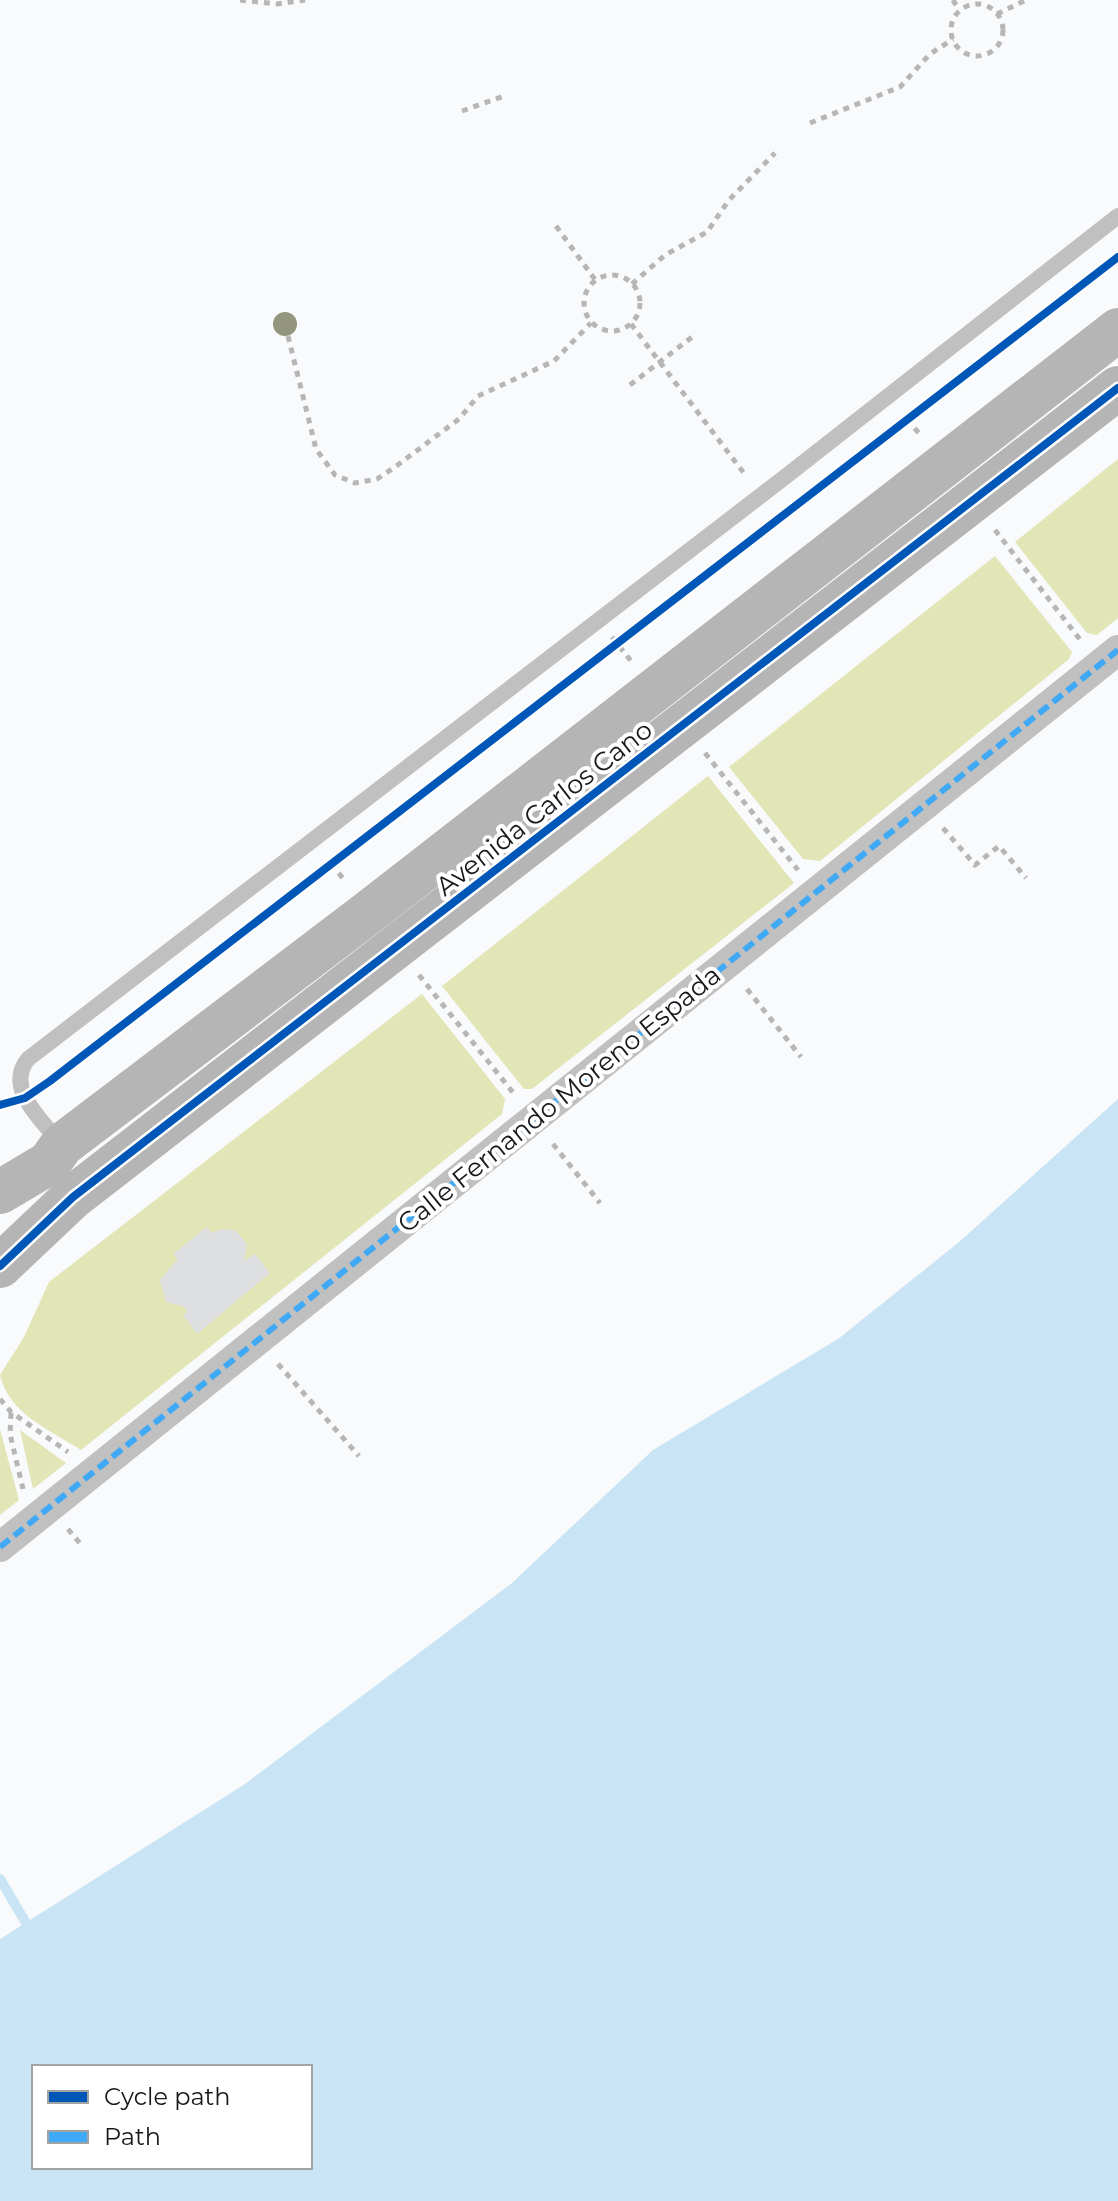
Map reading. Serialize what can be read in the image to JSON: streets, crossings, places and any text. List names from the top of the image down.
{
  "streets": {
    "street": ["Avenida Carlos Cano", "Calle Fernando Moreno Espada"]
  },
  "legend": ["Cycle path", "Path"]
}
